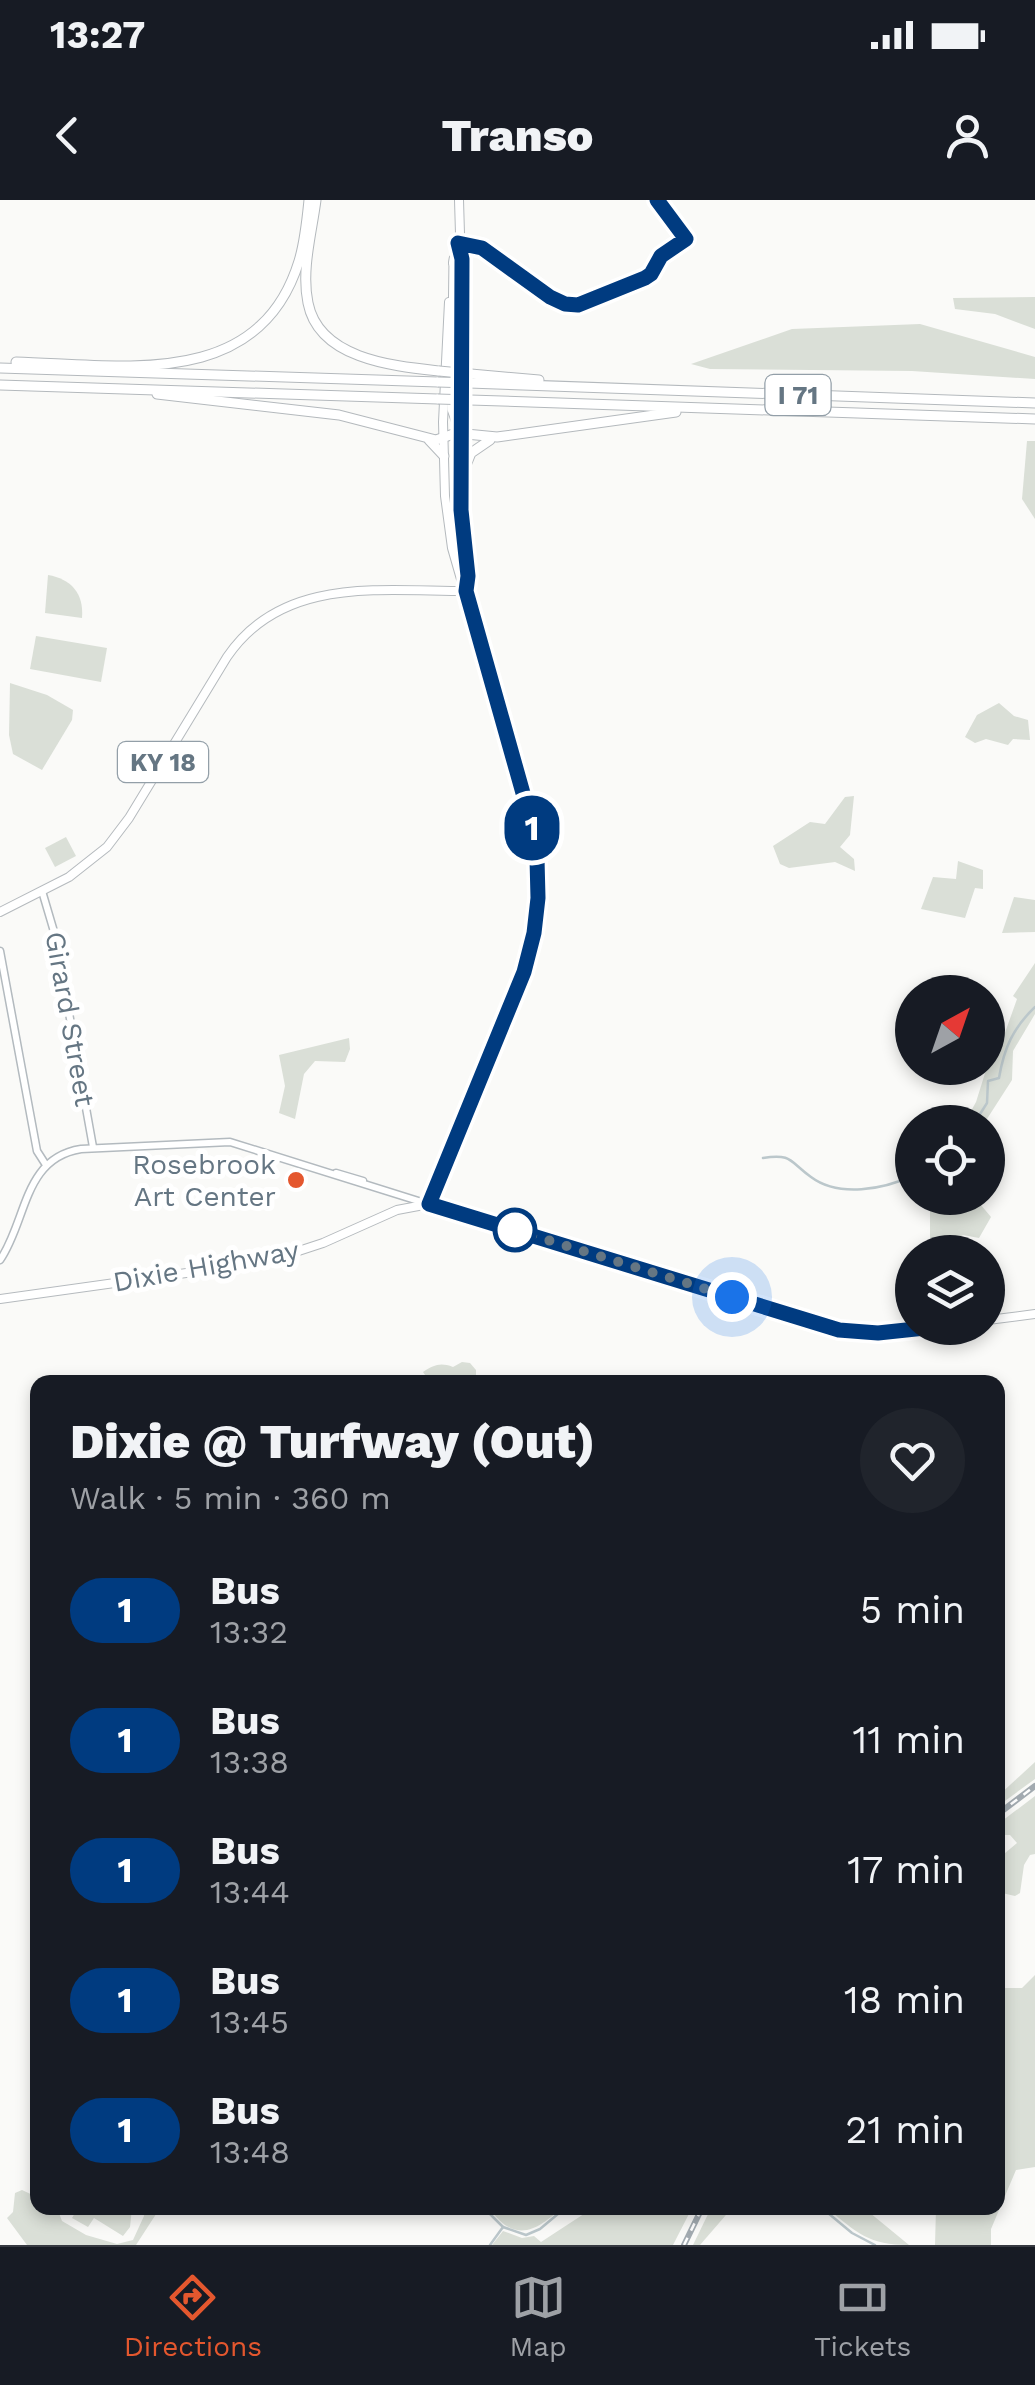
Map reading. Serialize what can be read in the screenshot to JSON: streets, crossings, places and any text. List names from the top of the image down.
{
  "streets": {
    "highway": ["I 71"],
    "main road": ["KY 18", "Dixie Highway"],
    "street": ["Girard Street"]
  },
  "crossings": [
    ["KY 18", "Girard Street"]
  ],
  "places": ["Rosebrook Art Center"],
  "lines": ["bus line 1"],
  "north": "top right",
  "page": {
    "status": "13:27",
    "header": "Transo",
    "on_map": "1",
    "heading": ["Dixie @ Turfway (Out)", "Walk · 5 min · 360 m"],
    "list": [
      {
        "mark": "1",
        "name": "Bus",
        "note": "13:32",
        "value": "5 min"
      },
      {
        "mark": "1",
        "name": "Bus",
        "note": "13:38",
        "value": "11 min"
      },
      {
        "mark": "1",
        "name": "Bus",
        "note": "13:44",
        "value": "17 min"
      },
      {
        "mark": "1",
        "name": "Bus",
        "note": "13:45",
        "value": "18 min"
      },
      {
        "mark": "1",
        "name": "Bus",
        "note": "13:48",
        "value": "21 min"
      }
    ],
    "tabs": ["Directions", "Map", "Tickets"]
  }
}
